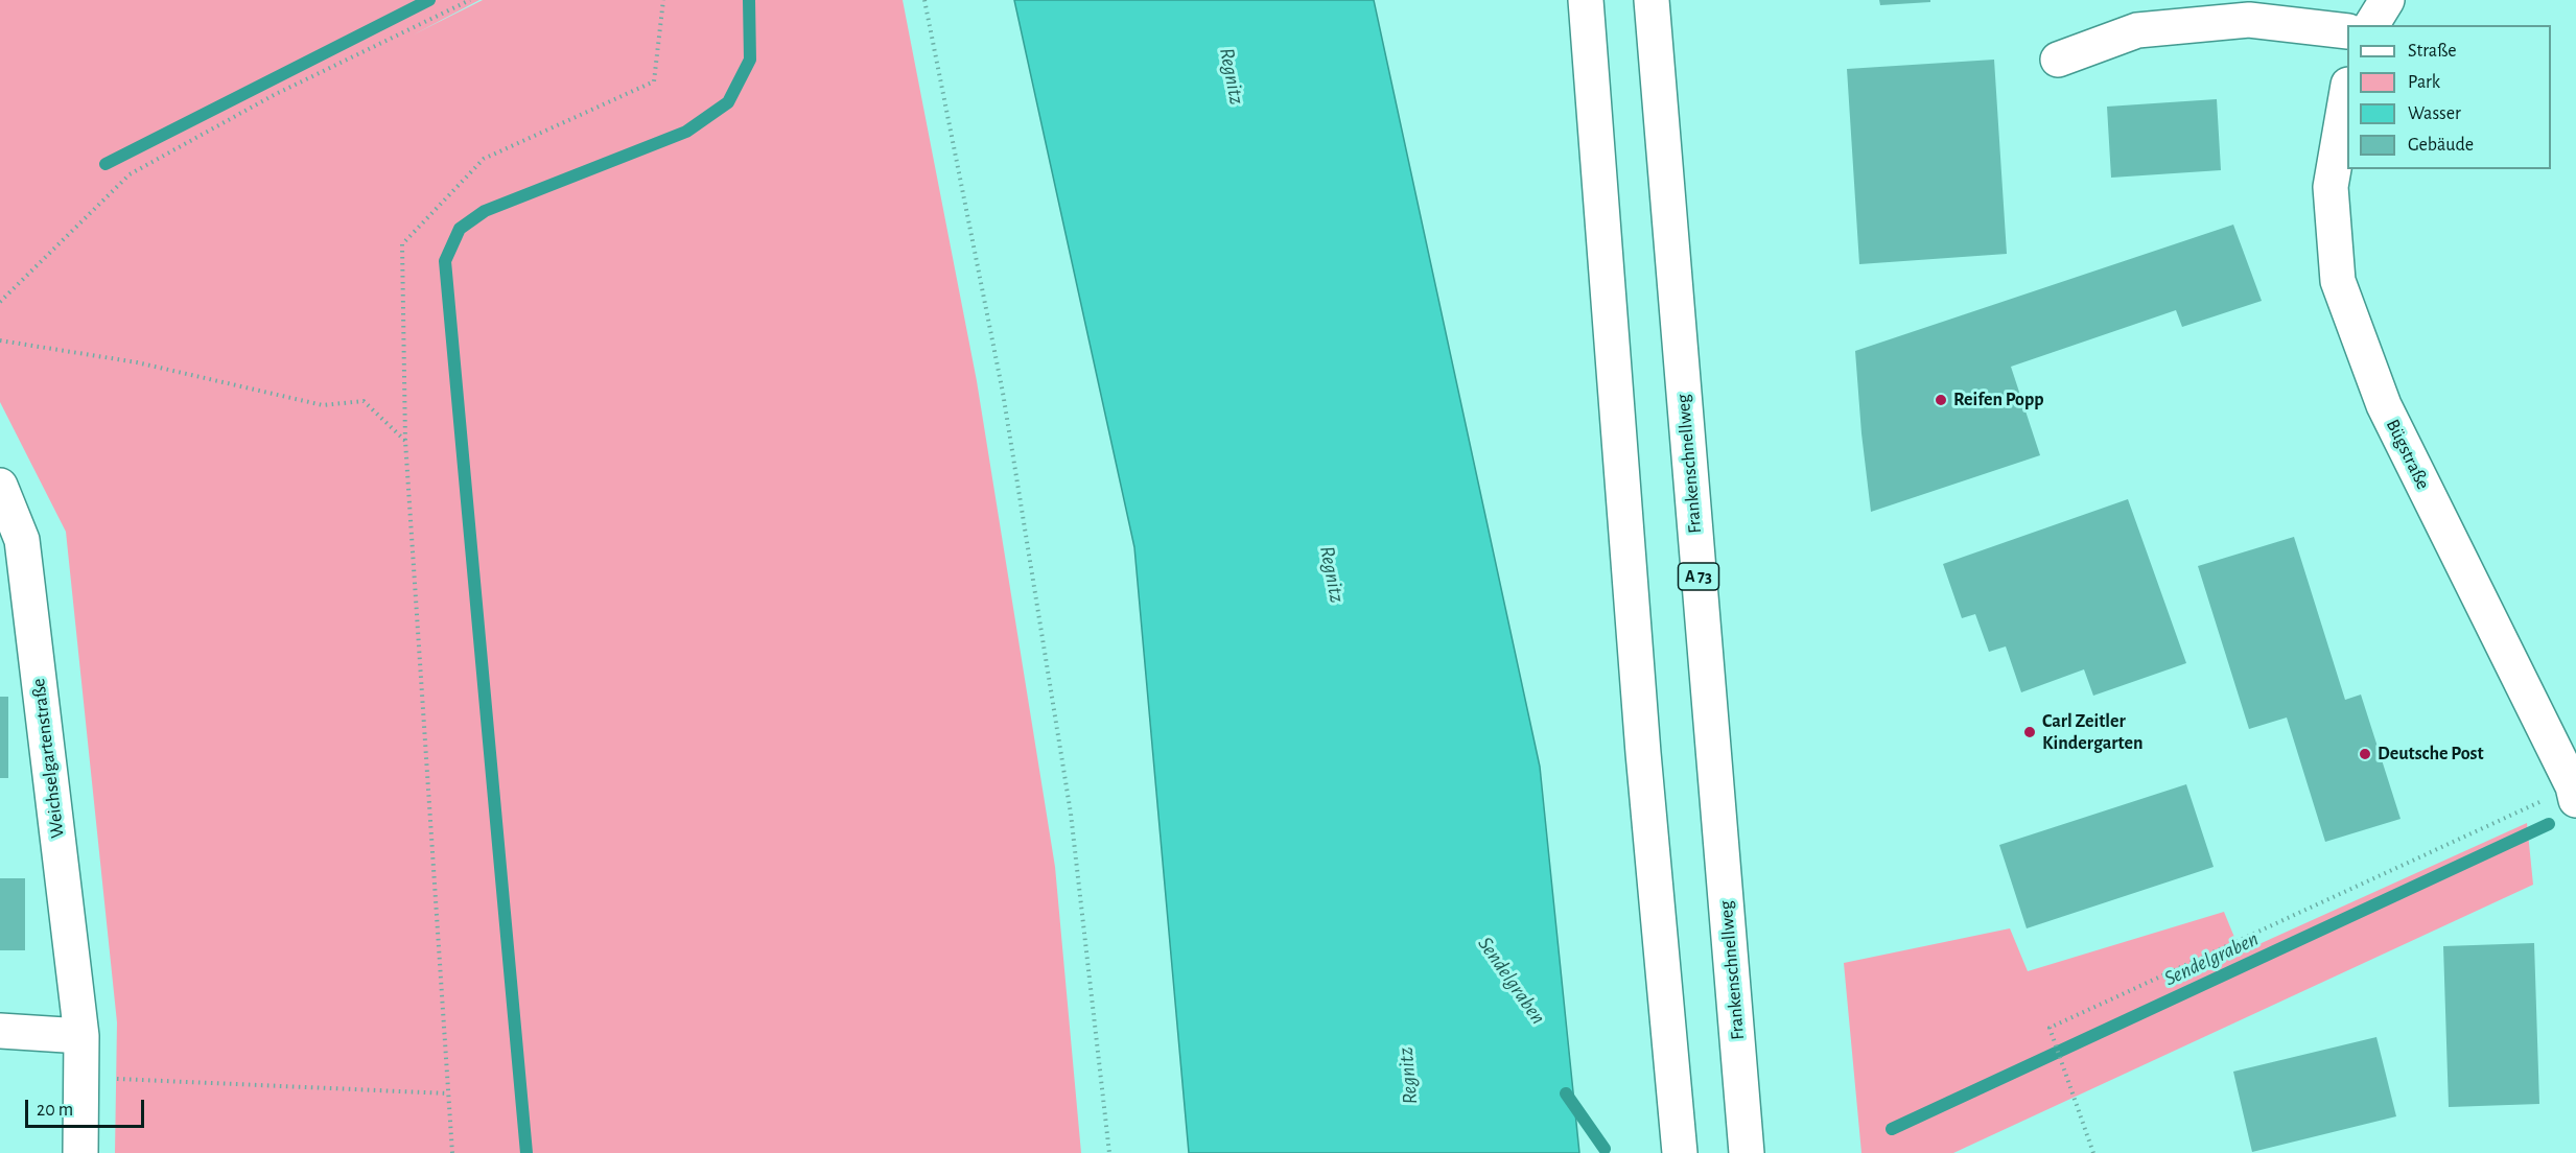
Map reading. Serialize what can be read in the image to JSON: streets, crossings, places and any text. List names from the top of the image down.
{
  "streets": {
    "main road": [
      "Bügstraße",
      "Frankenschnellweg",
      "A 73",
      "Weichselgartenstraße"
    ]
  },
  "water": ["Regnitz", "Sendelgraben"],
  "places": ["Reifen Popp", "Carl Zeitler Kindergarten", "Deutsche Post"],
  "legend": [
    "Straße",
    "Park",
    "Wasser",
    "Gebäude"
  ],
  "scale_bar": "20 m"
}
